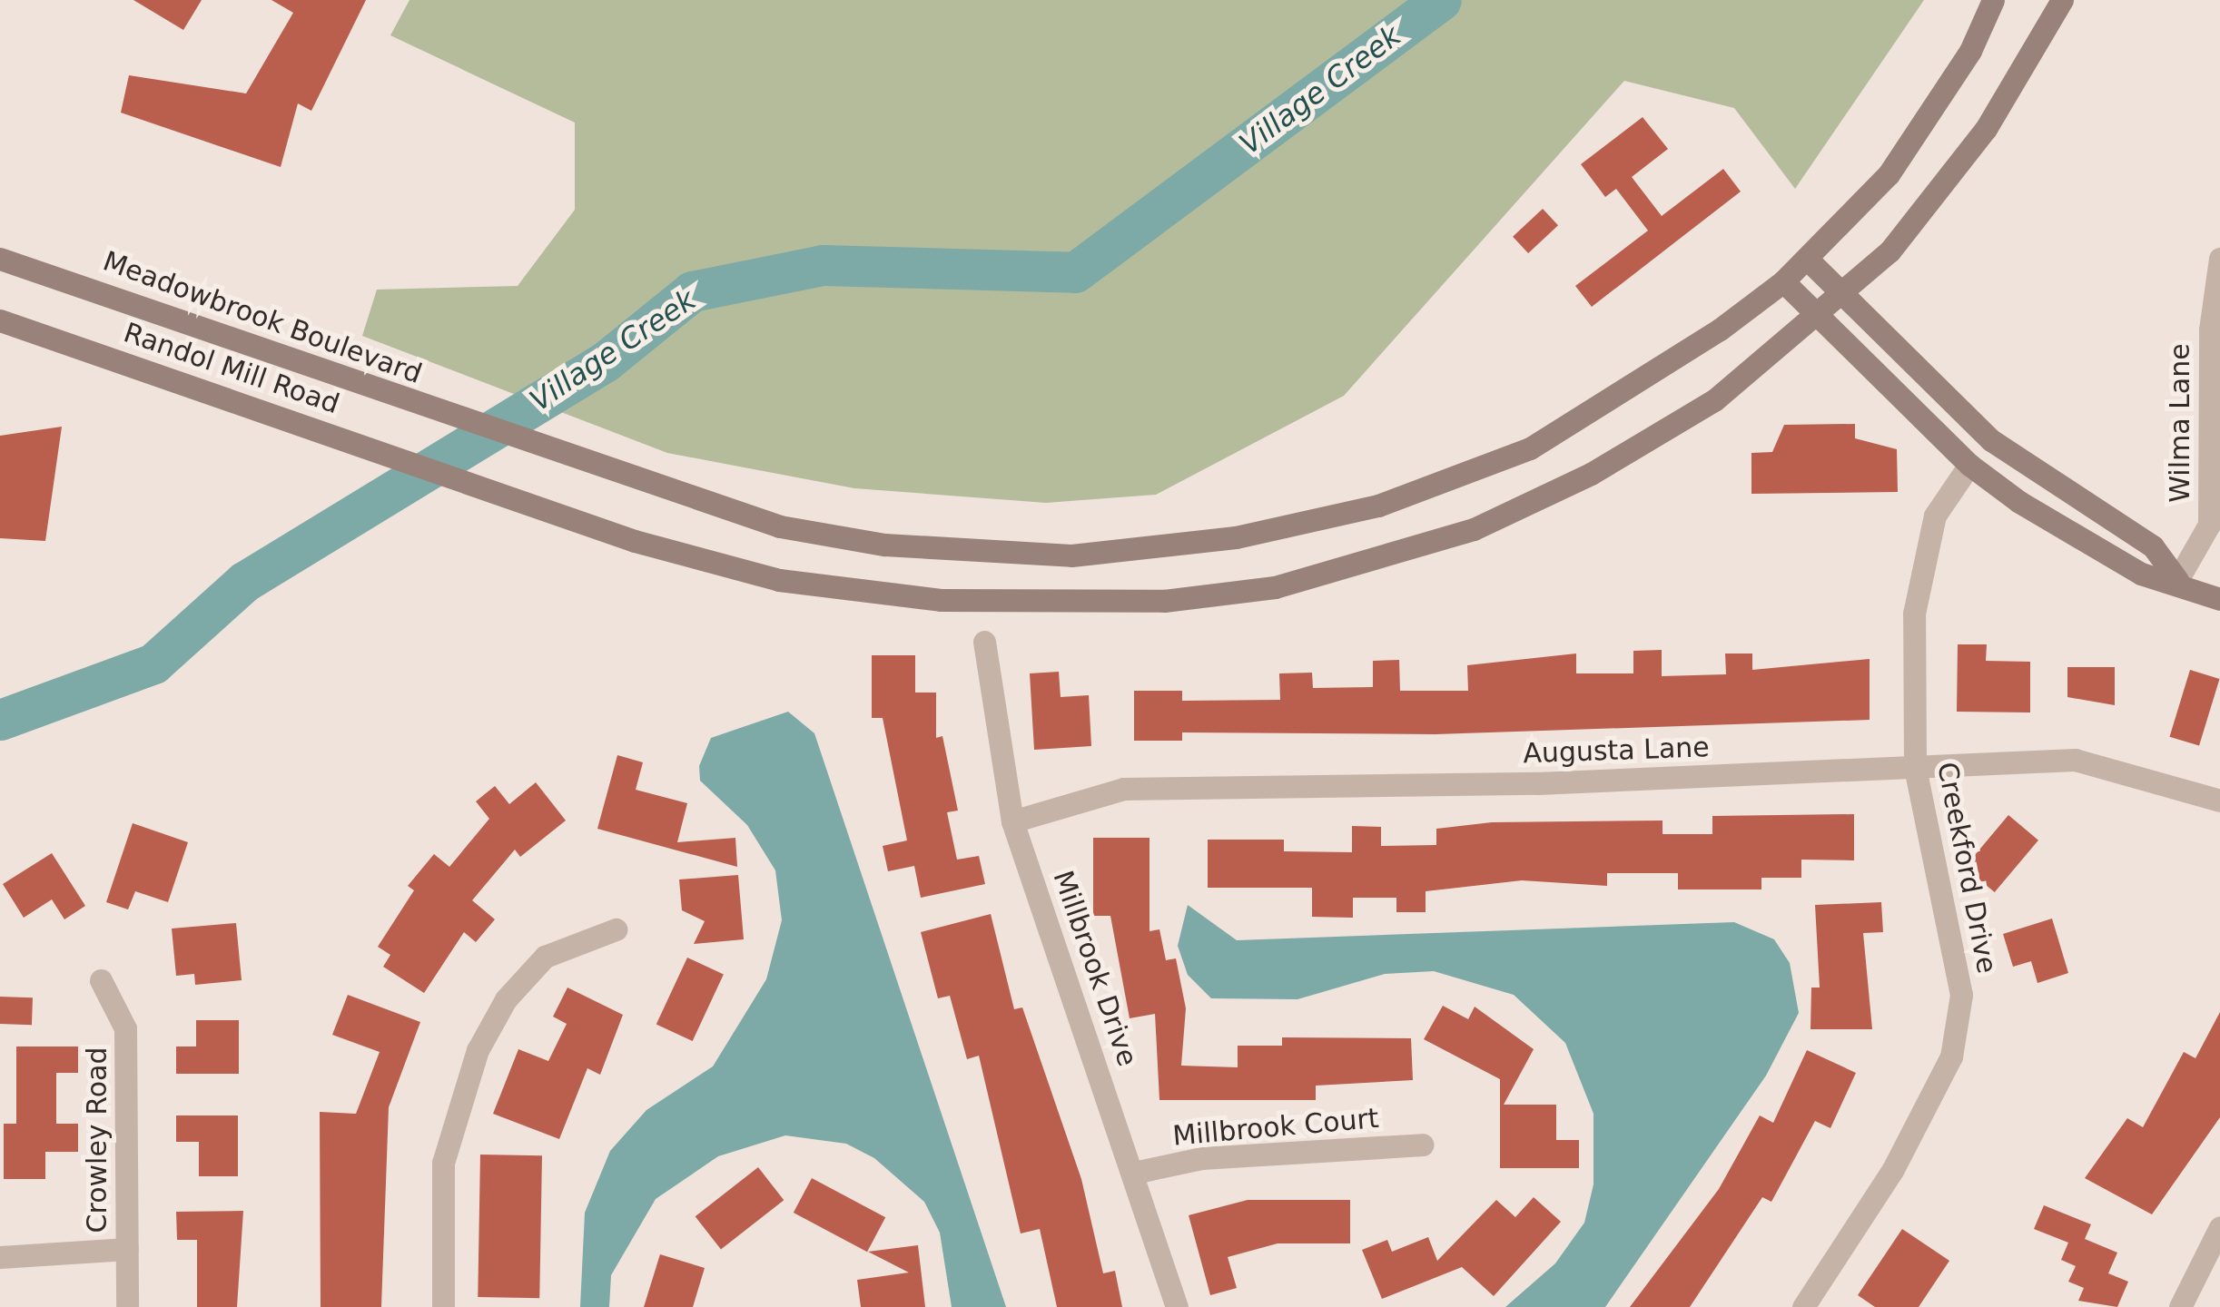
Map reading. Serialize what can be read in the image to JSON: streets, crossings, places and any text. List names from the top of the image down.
{
  "streets": {
    "main road": ["Meadowbrook Boulevard", "Randol Mill Road"],
    "street": [
      "Wilma Lane",
      "Augusta Lane",
      "Creekford Drive",
      "Millbrook Drive",
      "Millbrook Court",
      "Crowley Road"
    ]
  },
  "crossings": [
    ["Augusta Lane", "Creekford Drive"],
    ["Augusta Lane", "Millbrook Drive"],
    ["Millbrook Drive", "Millbrook Court"]
  ],
  "water": ["Village Creek"]
}
